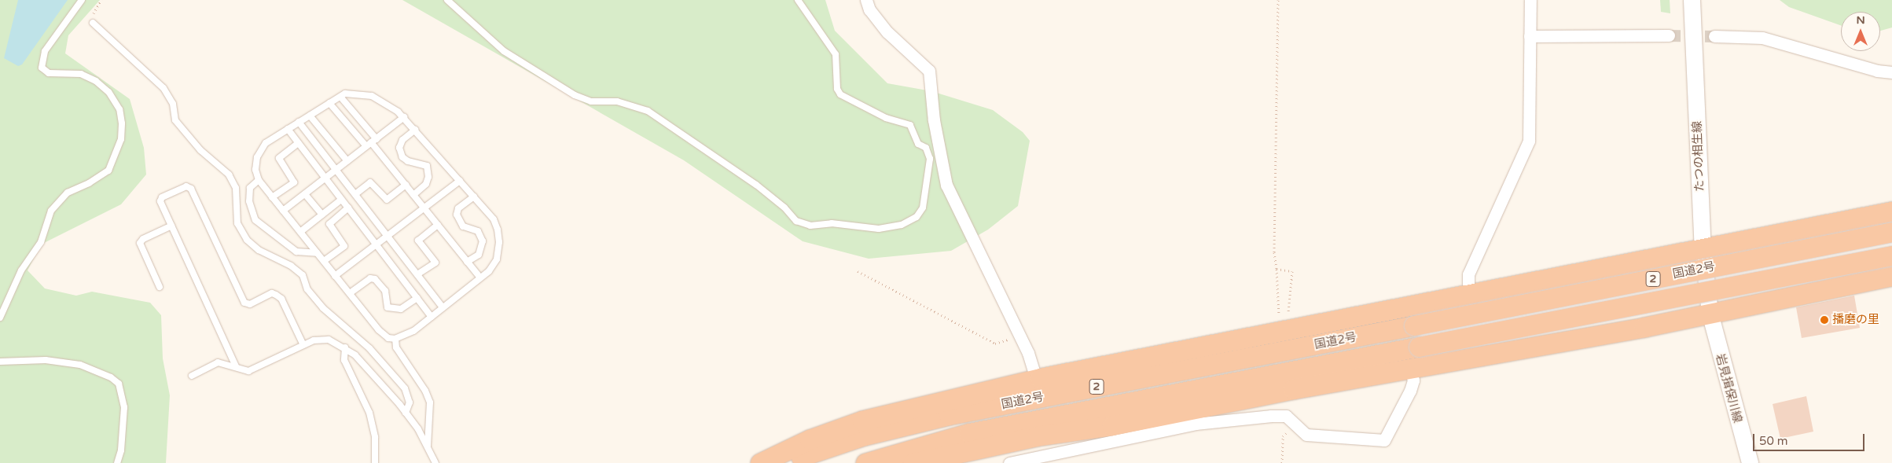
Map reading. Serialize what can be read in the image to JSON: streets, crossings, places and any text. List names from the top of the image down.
{
  "streets": {
    "highway": ["国道2号", "2"],
    "main road": ["たつの相生線", "岩見揖保川線"]
  },
  "crossings": [
    ["たつの相生線", "岩見揖保川線"]
  ],
  "places": ["播磨の里"],
  "scale_bar": "50 m",
  "north": "top"
}
